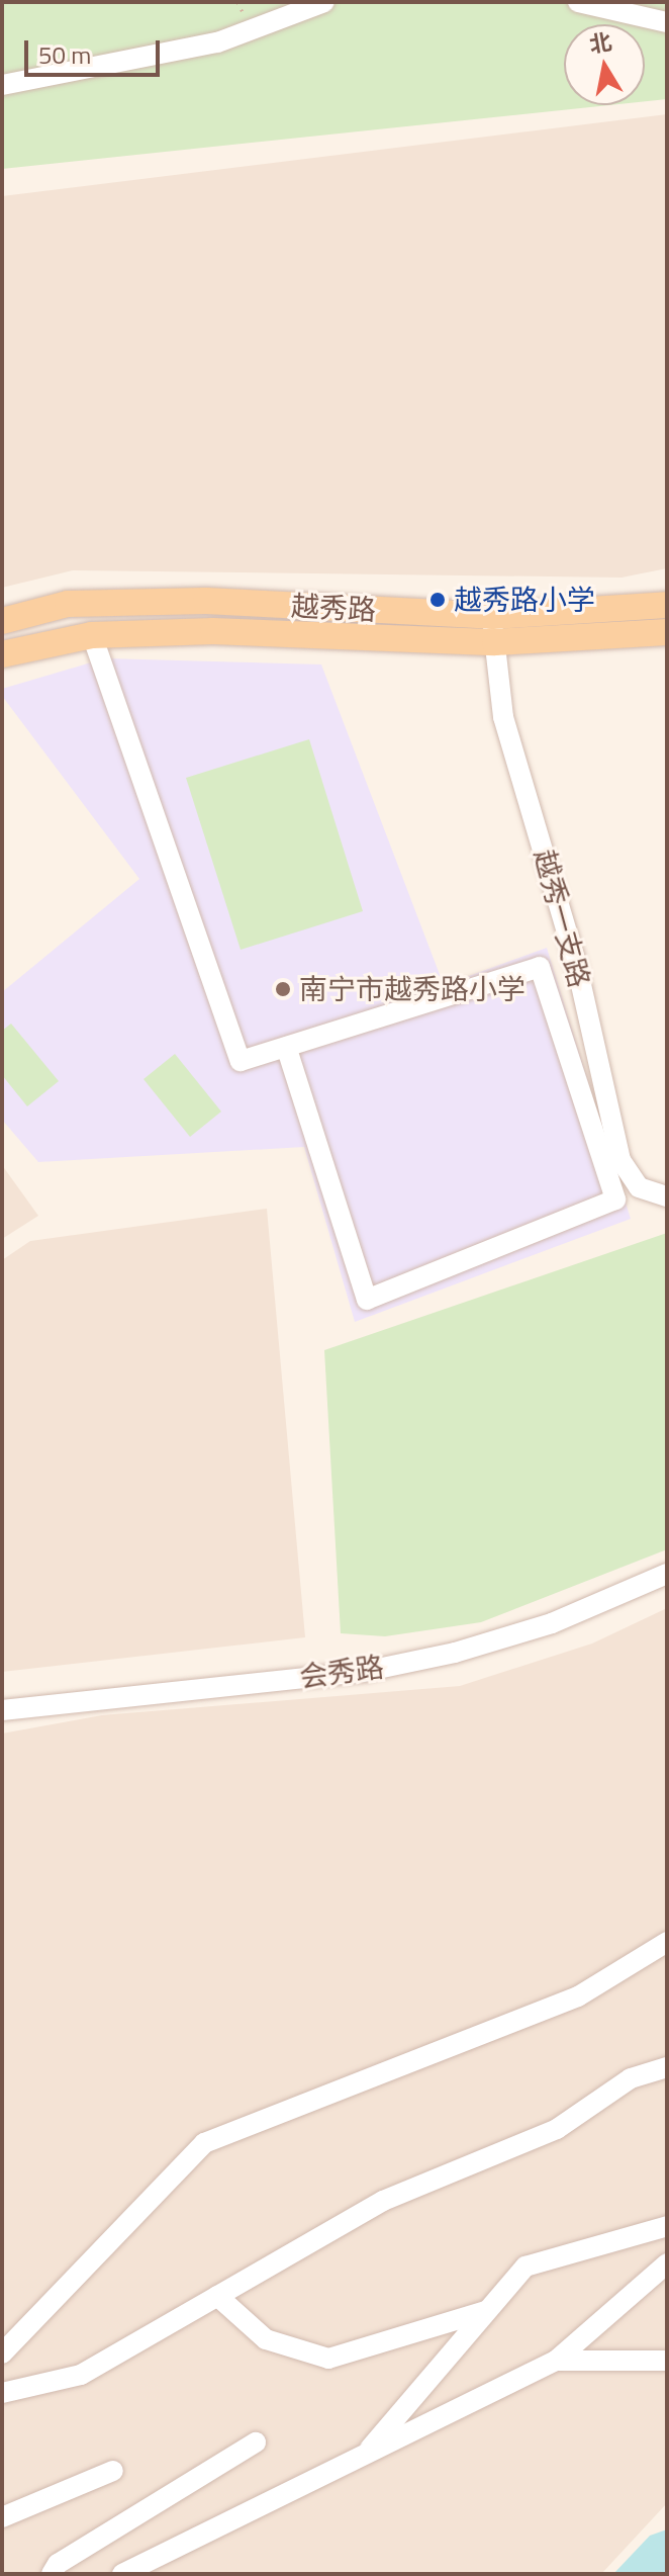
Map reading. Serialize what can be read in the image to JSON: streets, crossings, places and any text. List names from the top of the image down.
{
  "streets": {
    "main road": ["越秀路"],
    "street": ["越秀一支路", "会秀路"]
  },
  "crossings": [
    ["越秀路", "越秀一支路"]
  ],
  "places": ["越秀路小学", "南宁市越秀路小学"],
  "scale_bar": "50 m",
  "north": "top"
}
